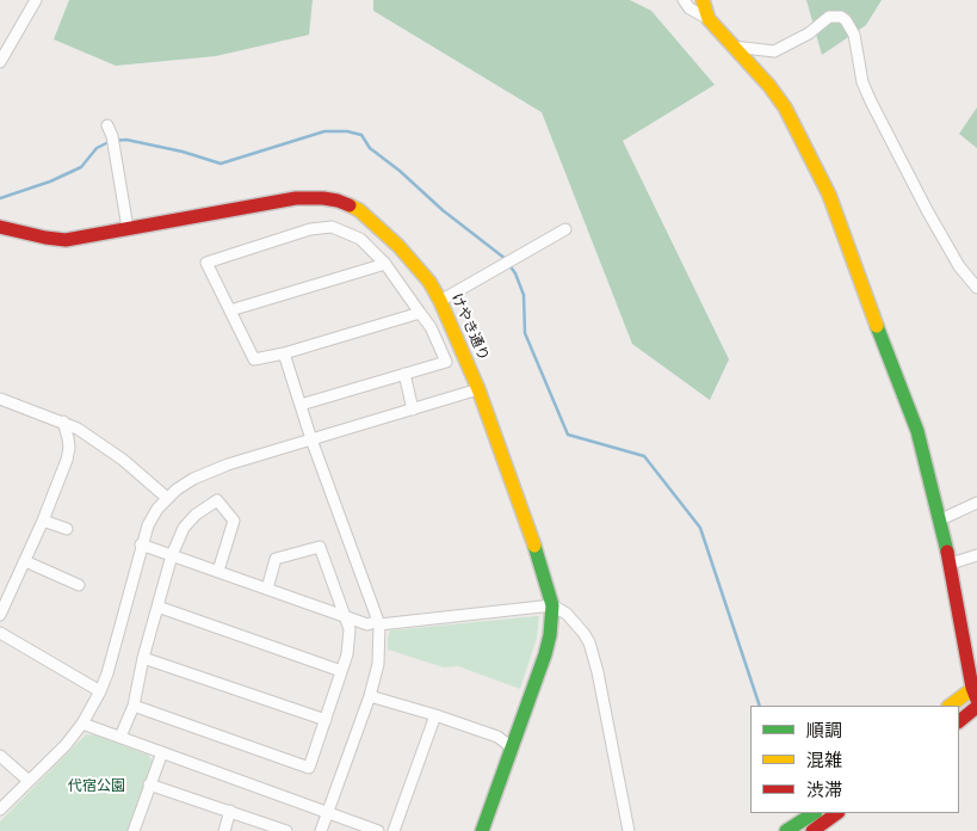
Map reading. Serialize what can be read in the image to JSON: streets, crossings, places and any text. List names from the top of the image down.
{
  "streets": {
    "street": ["けやき通り"]
  },
  "parks": ["代宿公園"],
  "legend": ["順調", "混雑", "渋滞"]
}
